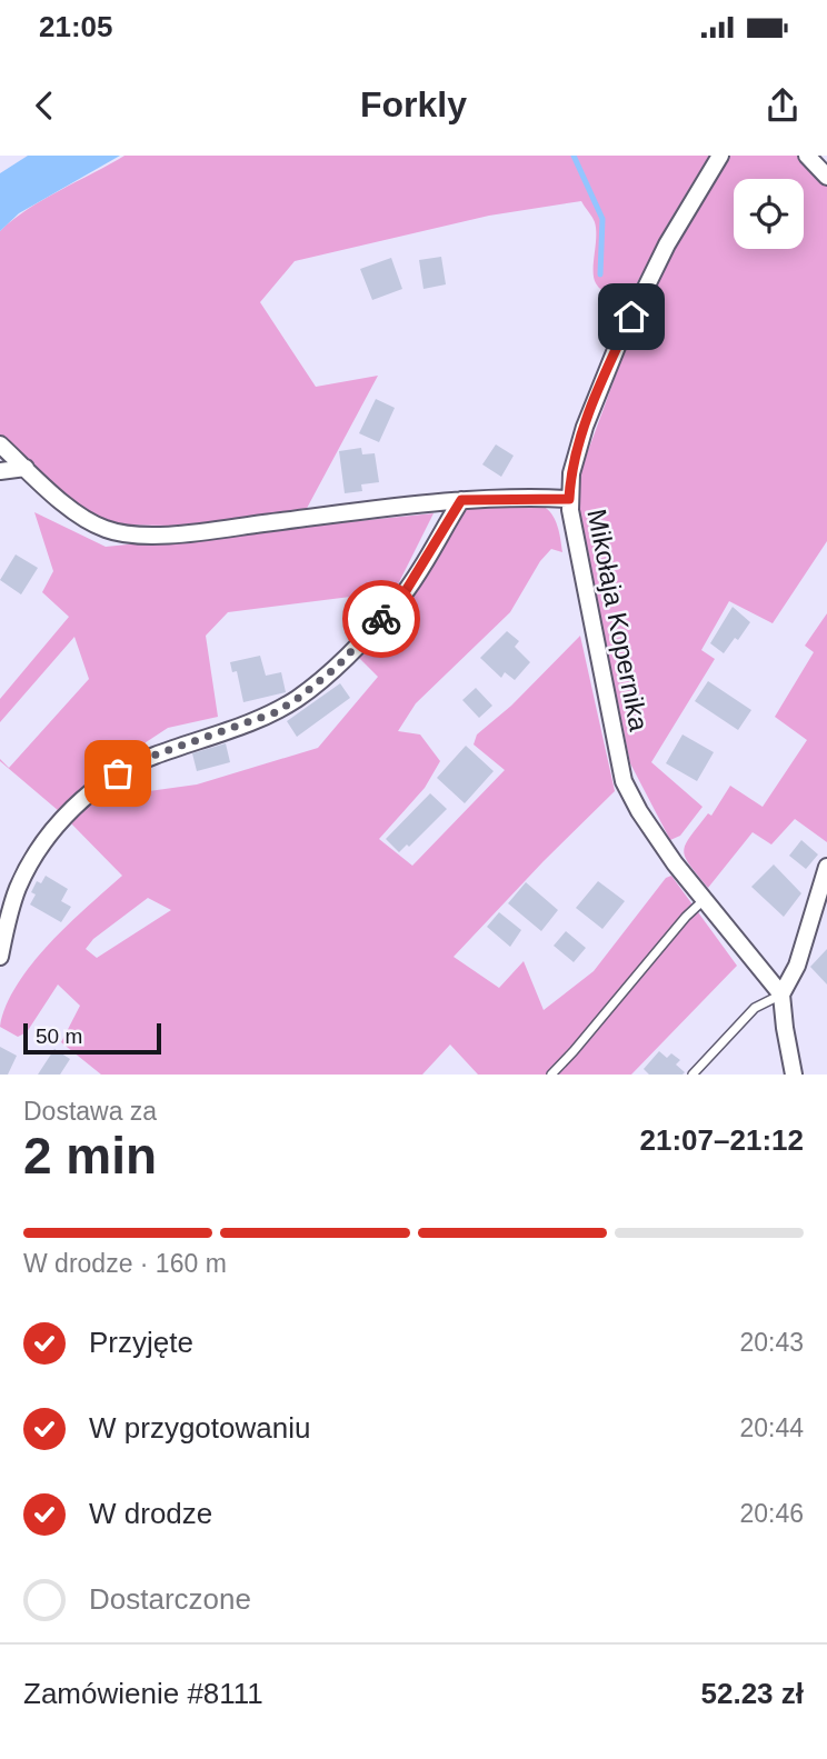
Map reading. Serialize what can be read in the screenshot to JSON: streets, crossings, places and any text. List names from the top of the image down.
{
  "streets": {
    "street": ["Mikołaja Kopernika"]
  },
  "scale_bar": "50 m",
  "page": {
    "status": "21:05",
    "header": "Forkly",
    "scale": "50 m",
    "heading": ["2 min", "Dostawa za", "21:07–21:12"],
    "panel": ["Zamówienie #8111", "52.23 zł"],
    "bar": "W drodze · 160 m",
    "list": [
      ["Przyjęte", "20:43"],
      ["W przygotowaniu", "20:44"],
      ["W drodze", "20:46"],
      "Dostarczone"
    ]
  }
}
